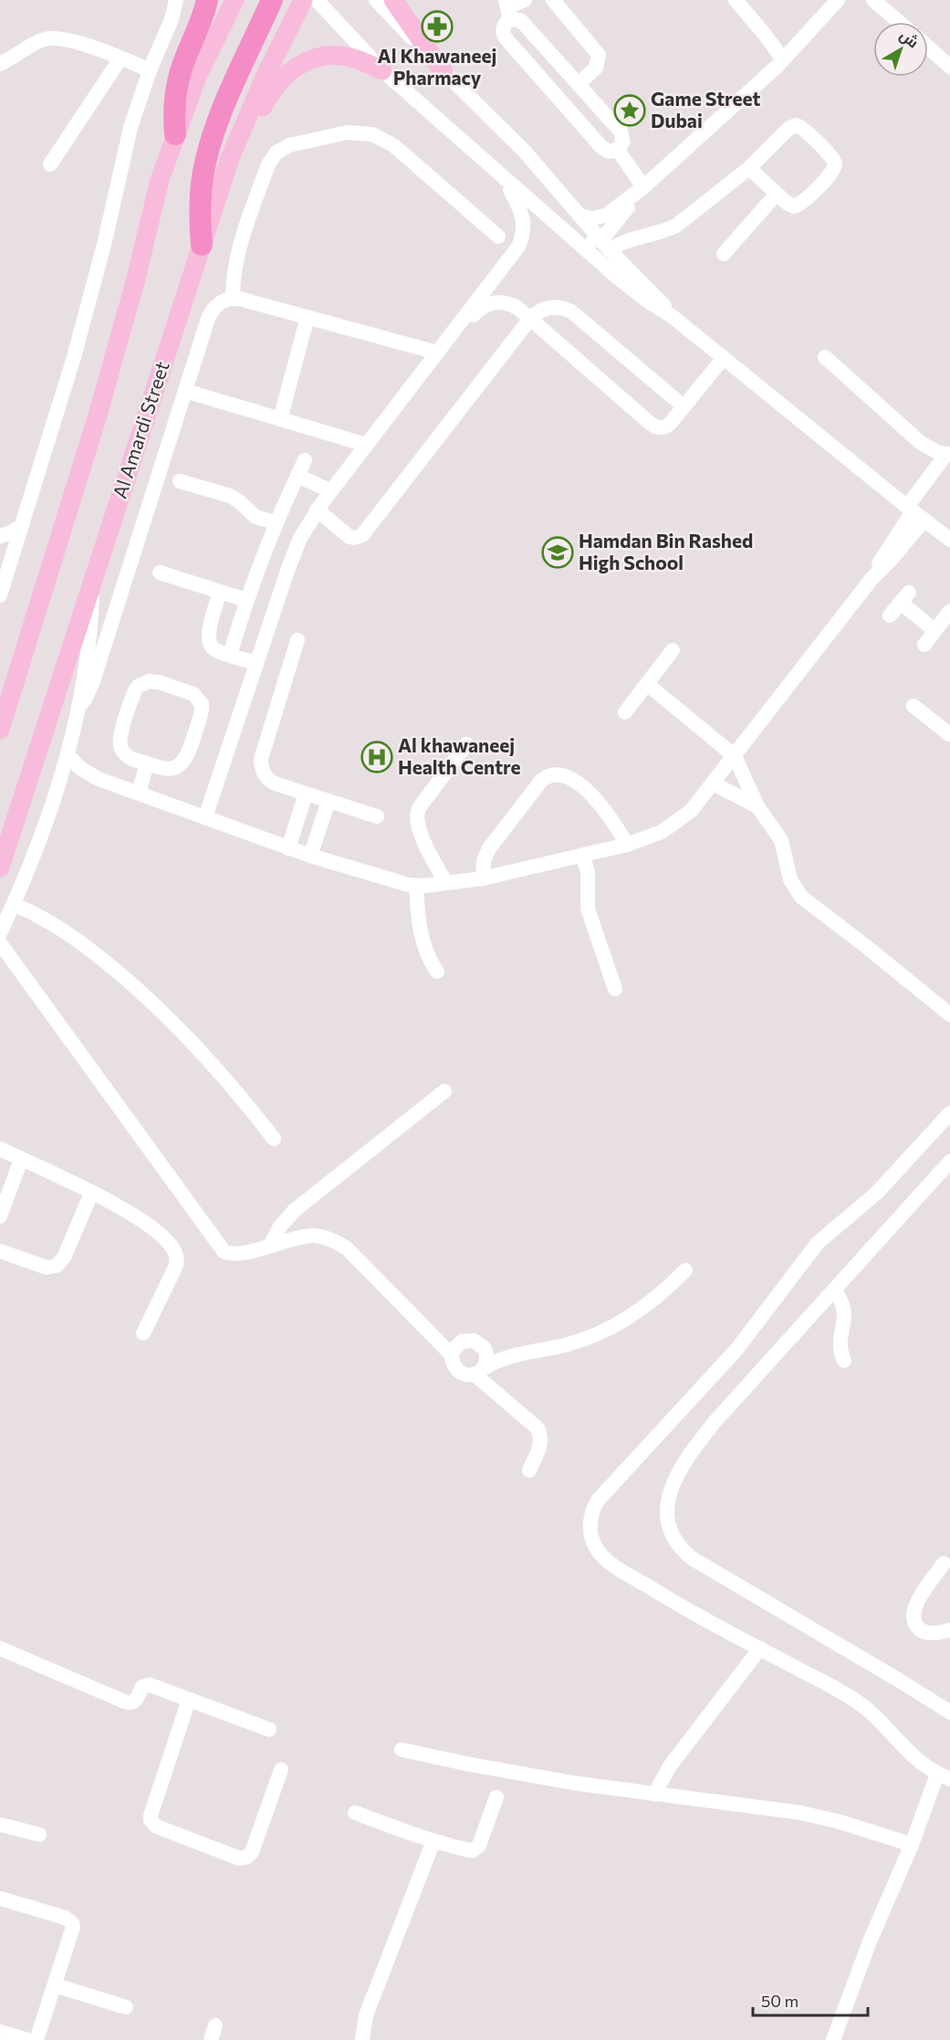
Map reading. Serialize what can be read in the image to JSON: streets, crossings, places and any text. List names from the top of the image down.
{
  "streets": {
    "main road": ["Al Amardi Street"]
  },
  "places": {
    "pharmacy": ["Al Khawaneej Pharmacy"],
    "place": ["Game Street Dubai"],
    "school or university": ["Hamdan Bin Rashed High School"],
    "hospital": ["Al khawaneej Health Centre"]
  },
  "scale_bar": "50 m",
  "north": "top right"
}
